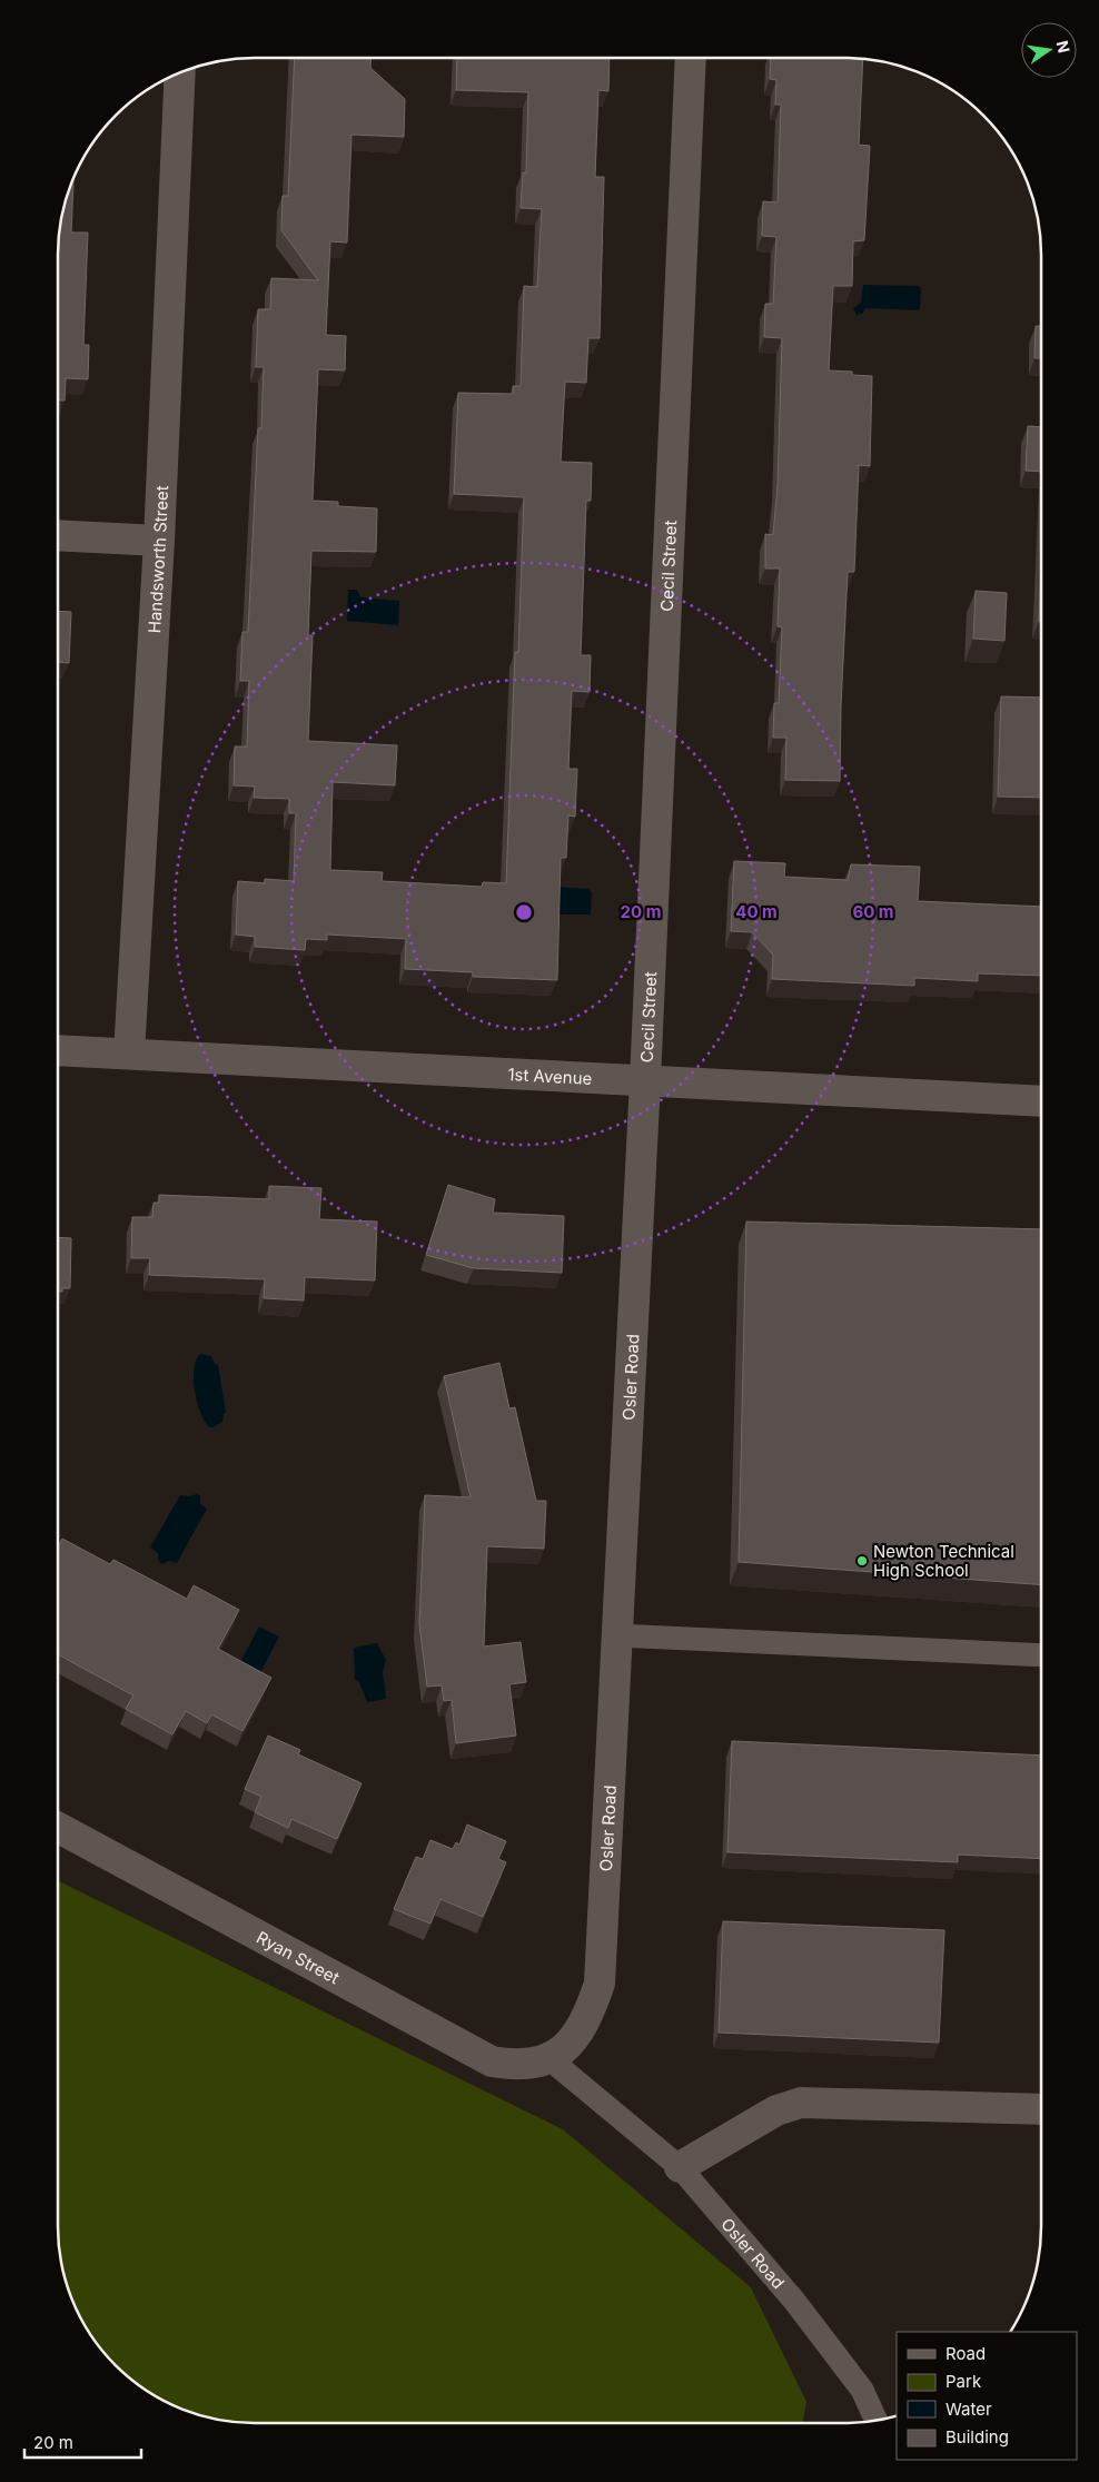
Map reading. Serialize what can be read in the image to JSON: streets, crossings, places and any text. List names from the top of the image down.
{
  "streets": {
    "street": [
      "Handsworth Street",
      "Cecil Street",
      "1st Avenue",
      "Osler Road",
      "Ryan Street"
    ]
  },
  "crossings": [
    ["Handsworth Street", "1st Avenue"],
    ["Cecil Street", "1st Avenue"],
    ["Cecil Street", "Osler Road"],
    ["1st Avenue", "Osler Road"],
    ["Osler Road", "Ryan Street"]
  ],
  "places": ["Newton Technical High School"],
  "legend": [
    "Road",
    "Park",
    "Water",
    "Building"
  ],
  "scale_bar": "20 m",
  "north": "right",
  "rings": ["20 m", "40 m", "60 m"]
}
